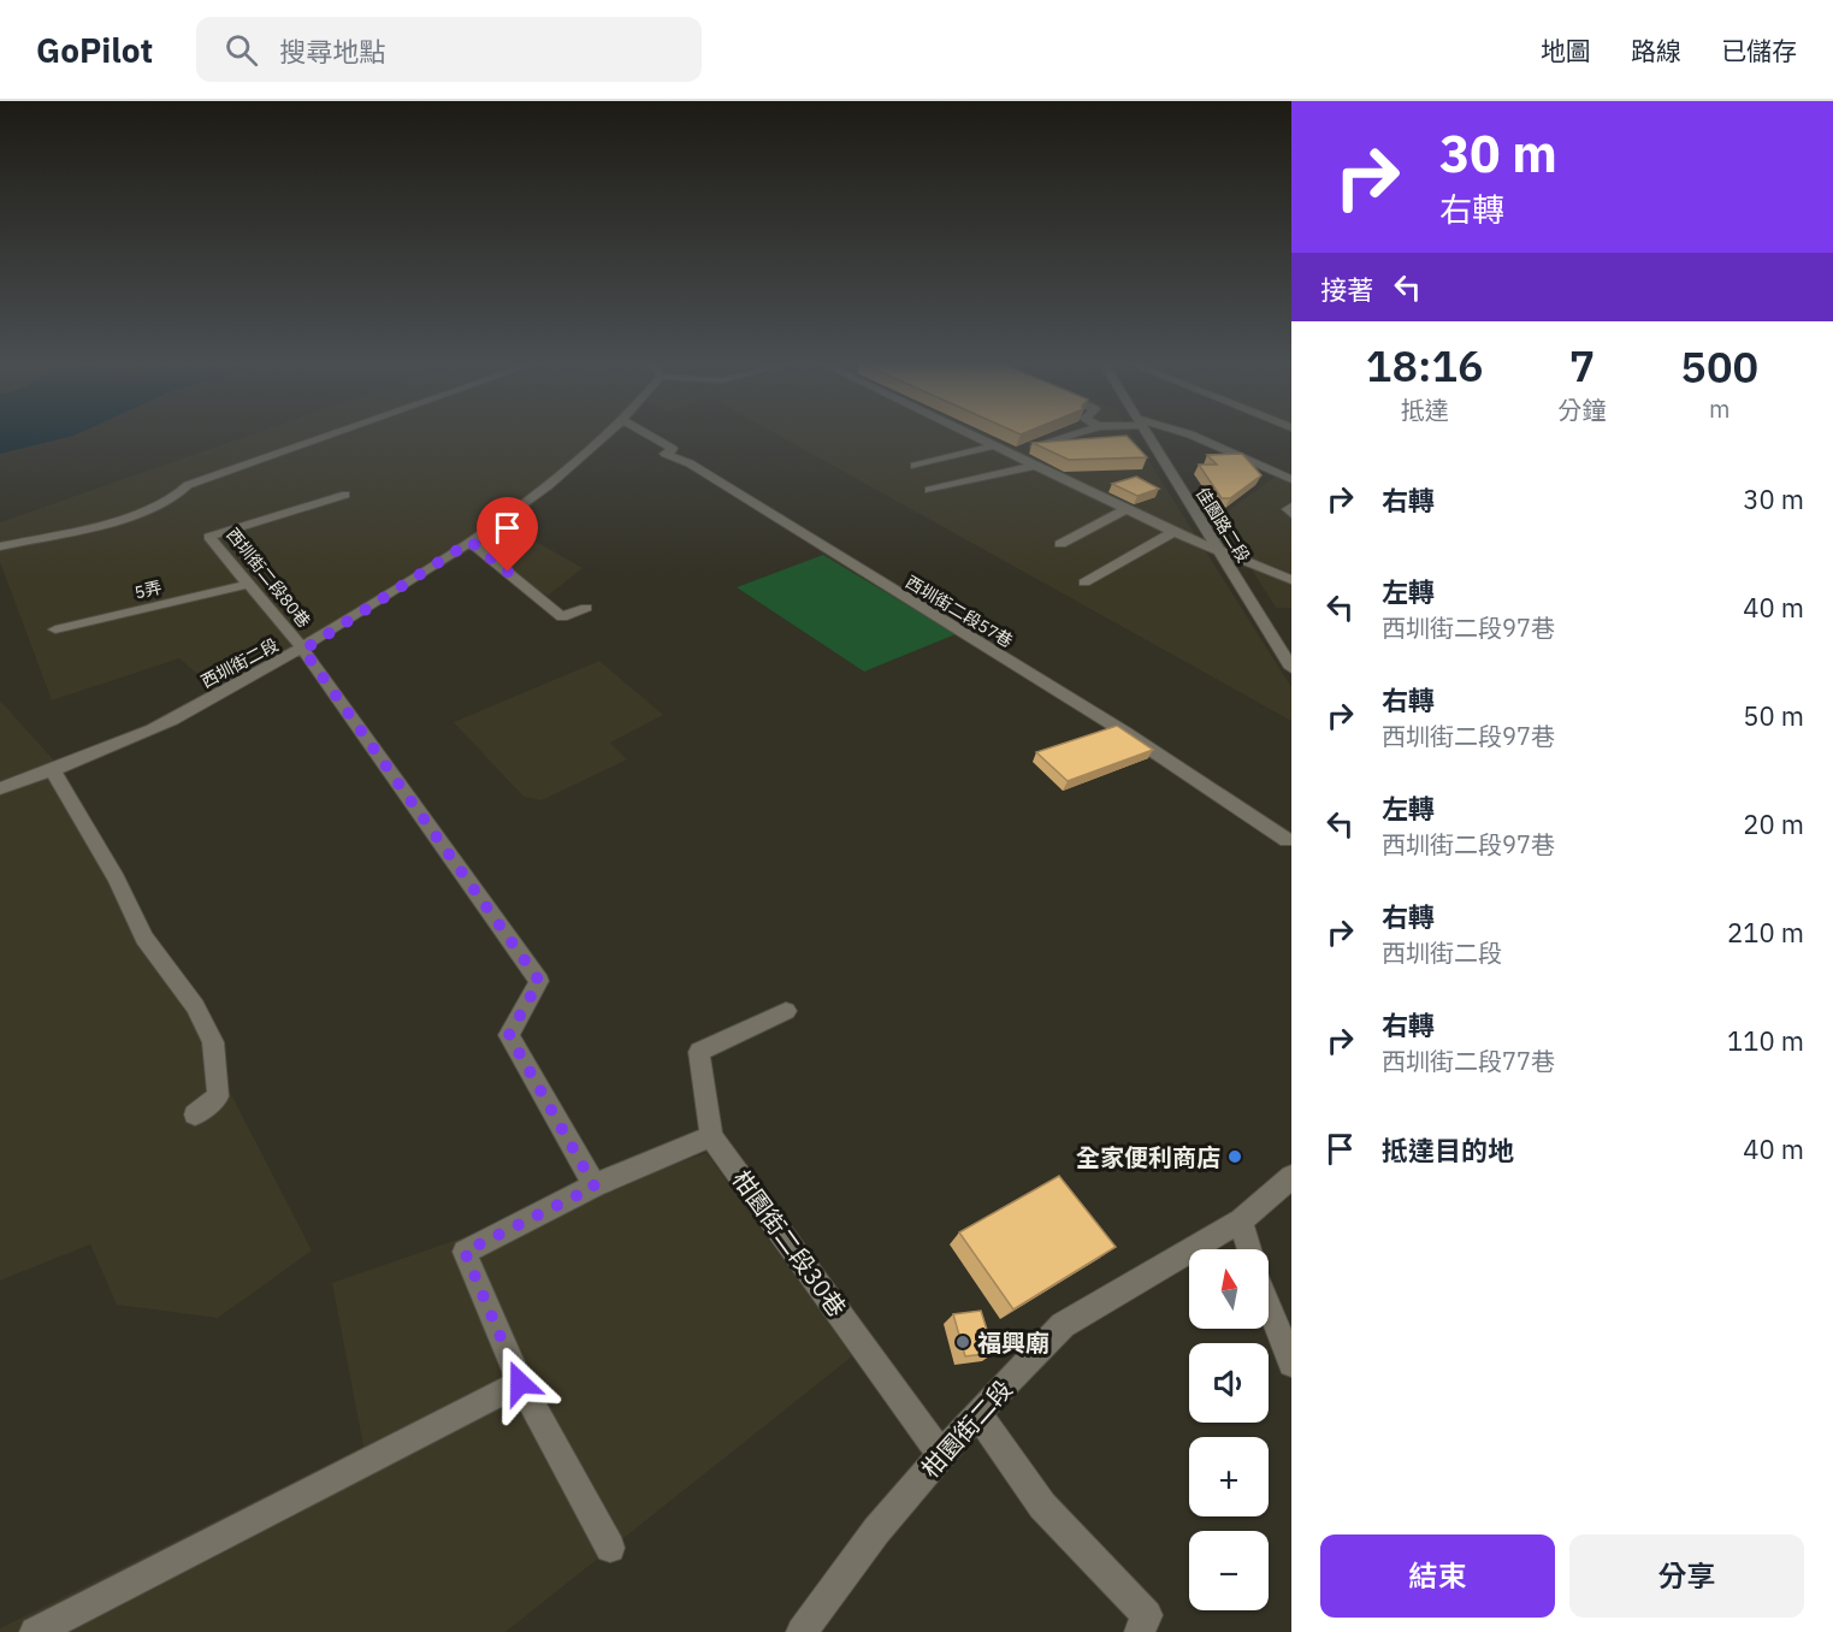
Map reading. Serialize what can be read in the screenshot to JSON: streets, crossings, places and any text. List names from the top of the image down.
{
  "streets": {
    "street": [
      "佳園路二段",
      "西圳街二段80巷",
      "5弄",
      "西圳街二段57巷",
      "西圳街二段",
      "柑園街二段30巷",
      "柑園街二段"
    ]
  },
  "crossings": [
    ["西圳街二段80巷", "5弄"],
    ["西圳街二段80巷", "西圳街二段"],
    ["柑園街二段30巷", "柑園街二段"]
  ],
  "places": ["全家便利商店", "福興廟"],
  "north": "top",
  "page": {
    "header": "GoPilot",
    "search": "搜尋地點",
    "nav": ["地圖", "路線", "已儲存"],
    "turn": ["30 m", "右轉"],
    "then": "接著",
    "eta": [
      "18:16",
      "抵達",
      "7",
      "分鐘",
      "500",
      "m"
    ],
    "list": [
      {
        "name": "右轉",
        "value": "30 m"
      },
      {
        "name": "左轉",
        "note": "西圳街二段97巷",
        "value": "40 m"
      },
      {
        "name": "右轉",
        "note": "西圳街二段97巷",
        "value": "50 m"
      },
      {
        "name": "左轉",
        "note": "西圳街二段97巷",
        "value": "20 m"
      },
      {
        "name": "右轉",
        "note": "西圳街二段",
        "value": "210 m"
      },
      {
        "name": "右轉",
        "note": "西圳街二段77巷",
        "value": "110 m"
      },
      {
        "name": "抵達目的地",
        "value": "40 m"
      }
    ],
    "map_buttons": ["+", "−"],
    "buttons": ["結束", "分享"]
  }
}
